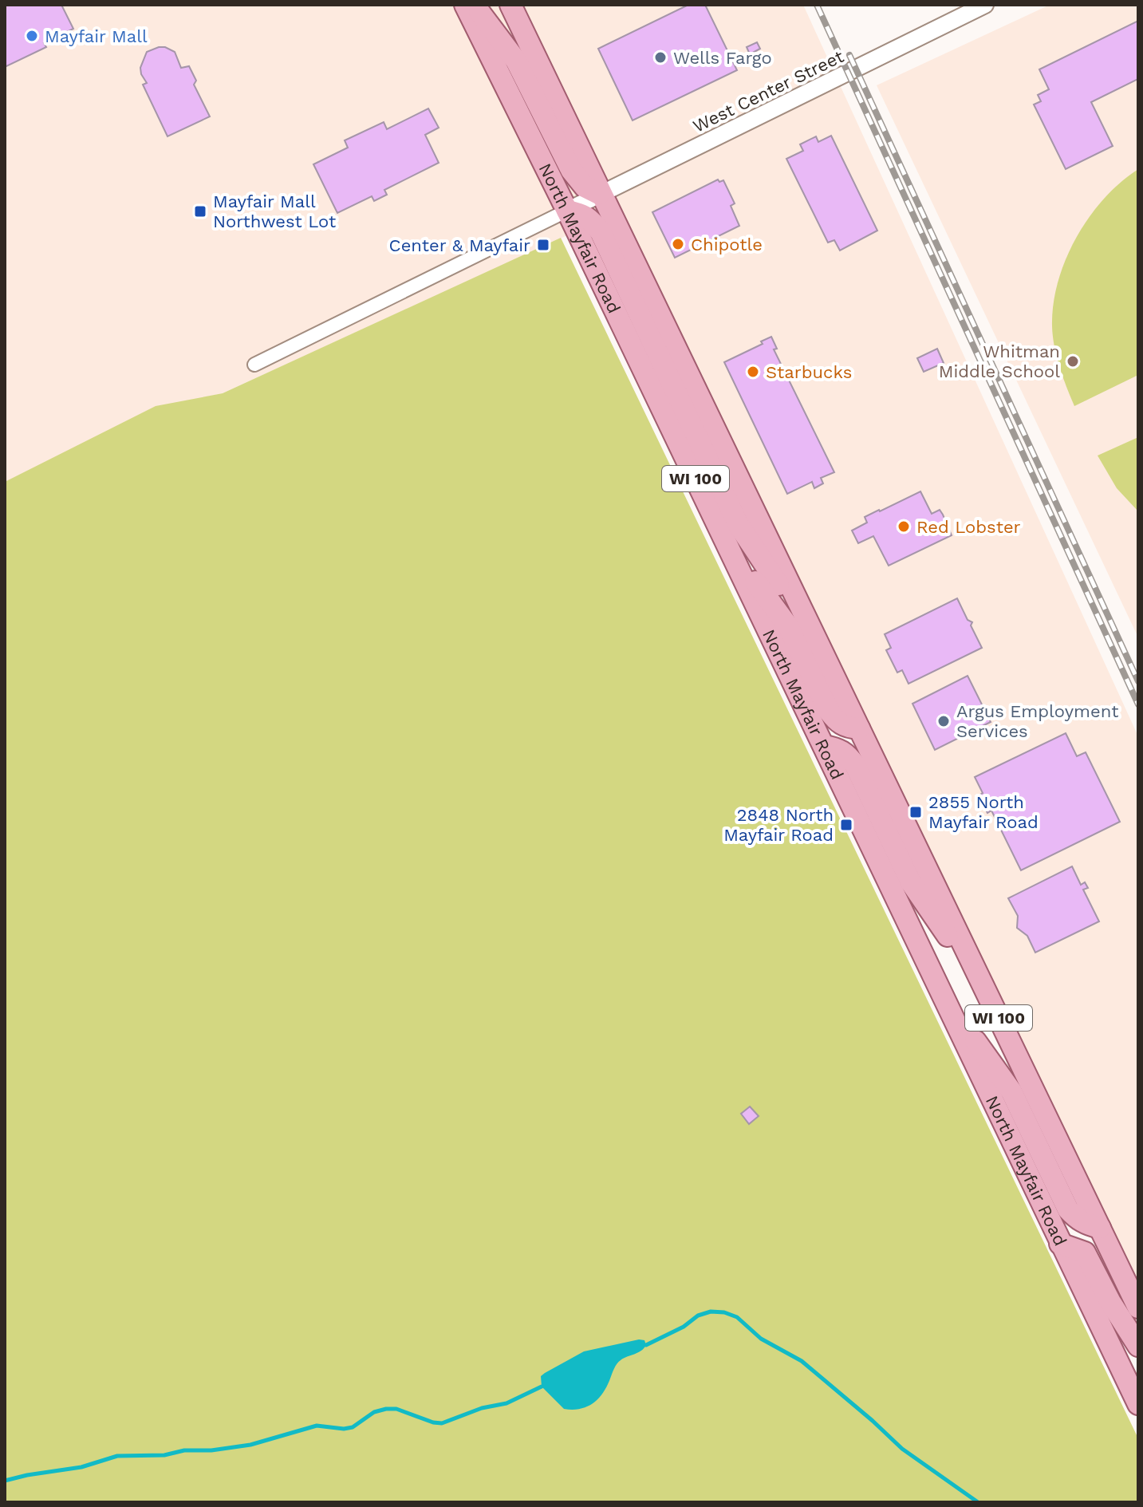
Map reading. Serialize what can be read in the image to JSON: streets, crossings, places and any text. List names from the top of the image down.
{
  "streets": {
    "main road": ["North Mayfair Road", "WI 100"],
    "street": ["West Center Street"]
  },
  "crossings": [
    ["West Center Street", "North Mayfair Road"],
    ["West Center Street", "WI 100"]
  ],
  "places": {
    "other": [
      "Mayfair Mall",
      "Wells Fargo",
      "Chipotle",
      "Whitman Middle School",
      "Starbucks",
      "Red Lobster",
      "Argus Employment Services"
    ],
    "transit": [
      "Mayfair Mall Northwest Lot",
      "Center & Mayfair",
      "2855 North Mayfair Road",
      "2848 North Mayfair Road"
    ]
  }
}
